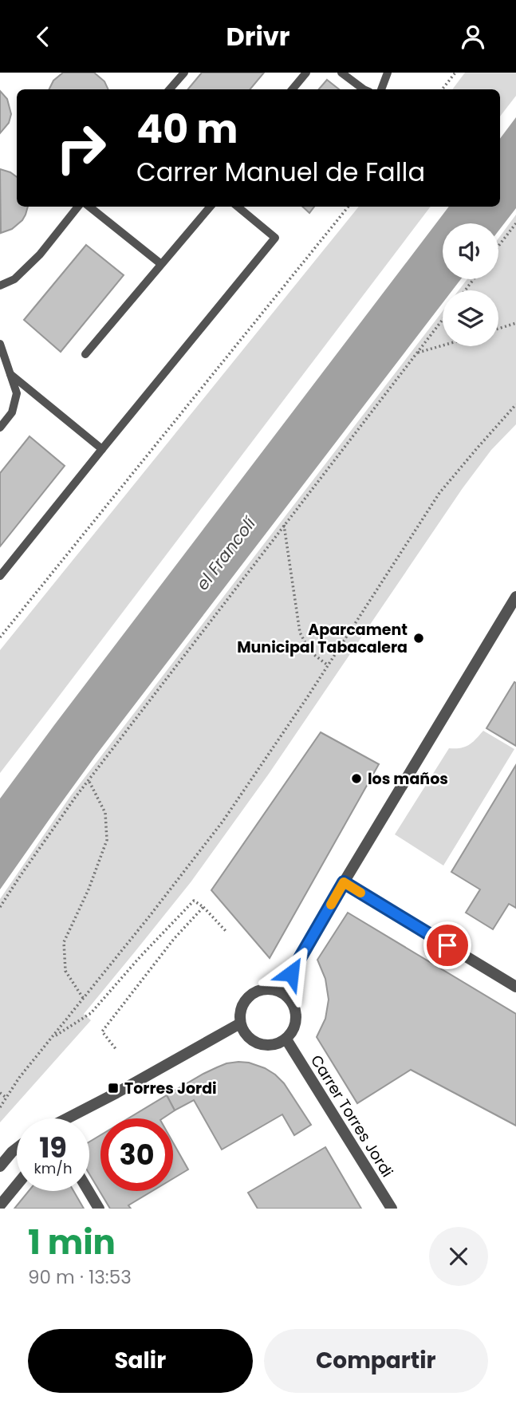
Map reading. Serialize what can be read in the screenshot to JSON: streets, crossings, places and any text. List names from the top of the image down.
{
  "streets": {
    "street": ["Carrer Torres Jordi"]
  },
  "water": ["el Francolí"],
  "places": {
    "other": ["Aparcament Municipal Tabacalera", "los maños"],
    "transit": ["Torres Jordi"]
  },
  "page": {
    "header": "Drivr",
    "turn": ["40 m", "Carrer Manuel de Falla"],
    "speed": "19 km/h",
    "limit": "30",
    "heading": ["1 min", "90 m · 13:53"],
    "buttons": ["Salir", "Compartir"]
  }
}
